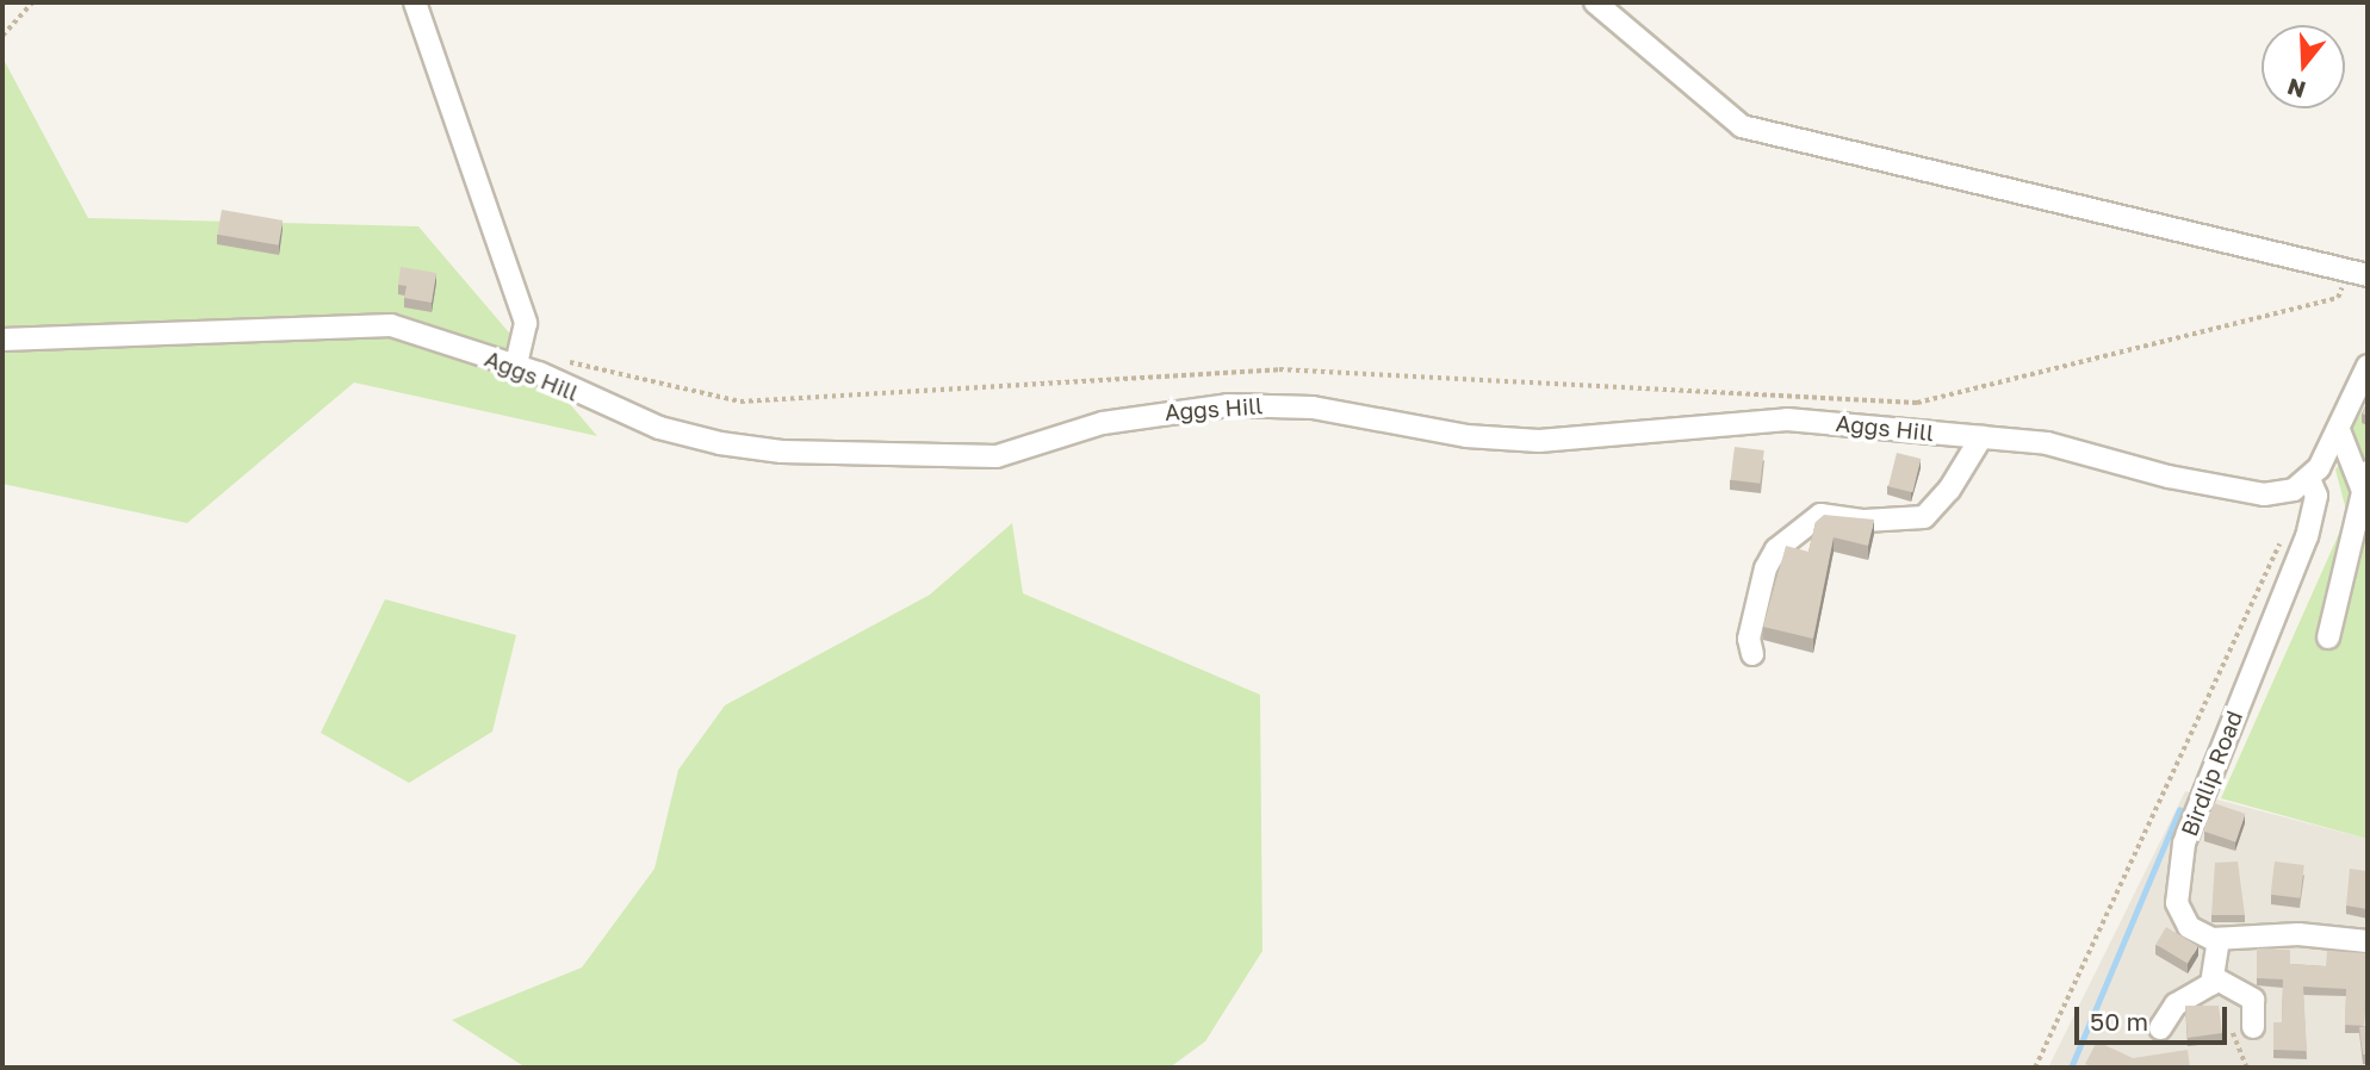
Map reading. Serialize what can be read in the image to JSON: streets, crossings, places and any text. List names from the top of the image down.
{
  "streets": {
    "street": ["Aggs Hill", "Birdlip Road"]
  },
  "crossings": [
    ["Aggs Hill", "Birdlip Road"]
  ],
  "scale_bar": "50 m",
  "north": "bottom"
}
